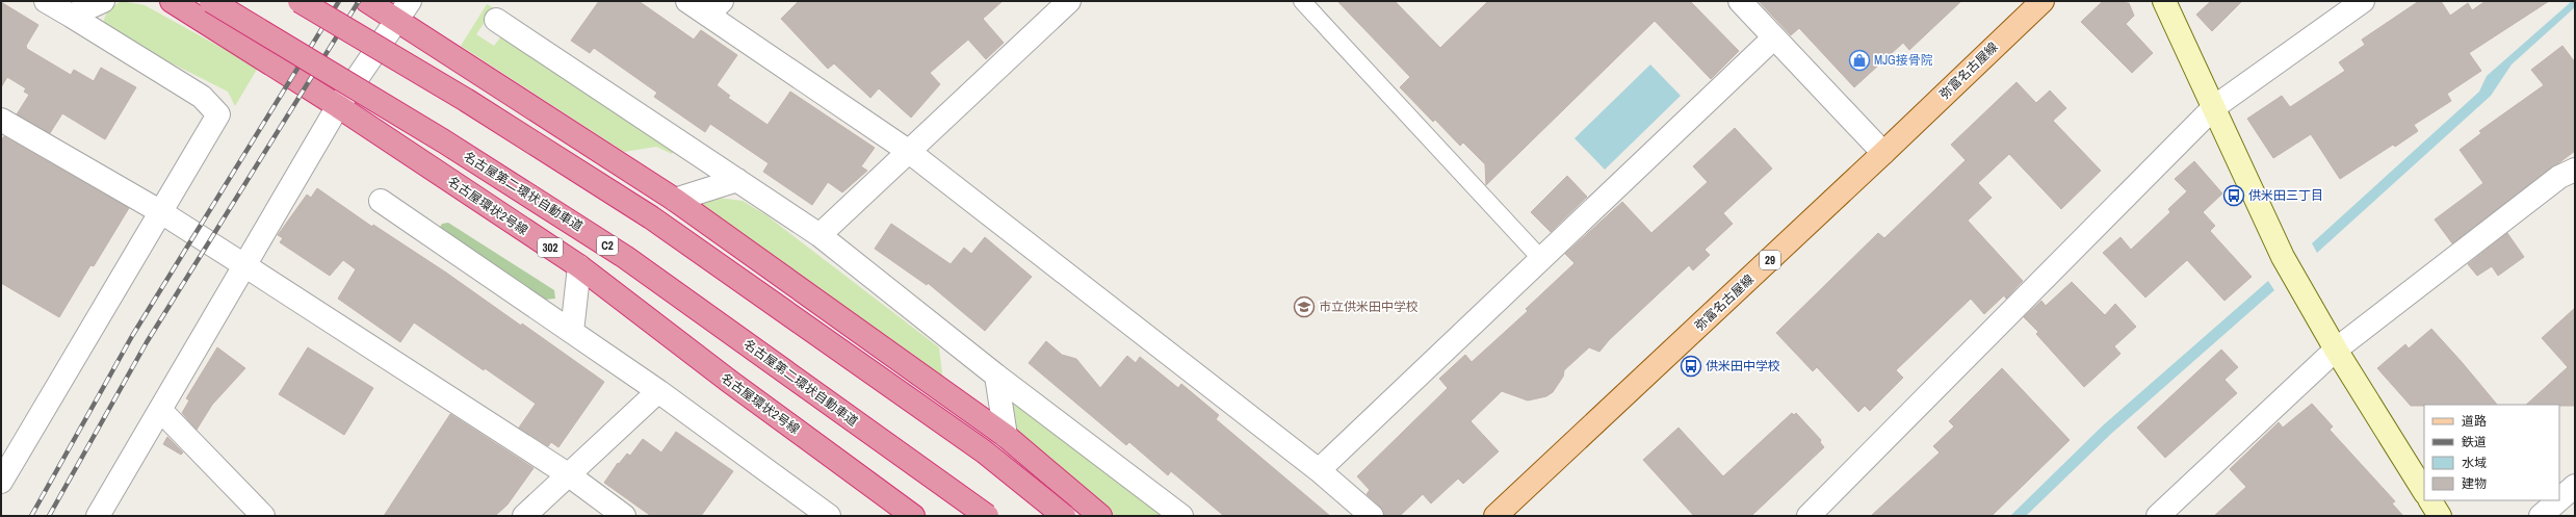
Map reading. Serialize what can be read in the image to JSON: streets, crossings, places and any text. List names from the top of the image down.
{
  "streets": {
    "highway": [
      "名古屋第二環状自動車道",
      "名古屋環状2号線",
      "C2",
      "302"
    ],
    "main road": ["弥富名古屋線", "29"]
  },
  "places": {
    "shop": ["MJG接骨院"],
    "bus stop": ["供米田三丁目", "供米田中学校"],
    "school or university": ["市立供米田中学校"]
  },
  "legend": [
    "道路",
    "鉄道",
    "水域",
    "建物"
  ]
}
